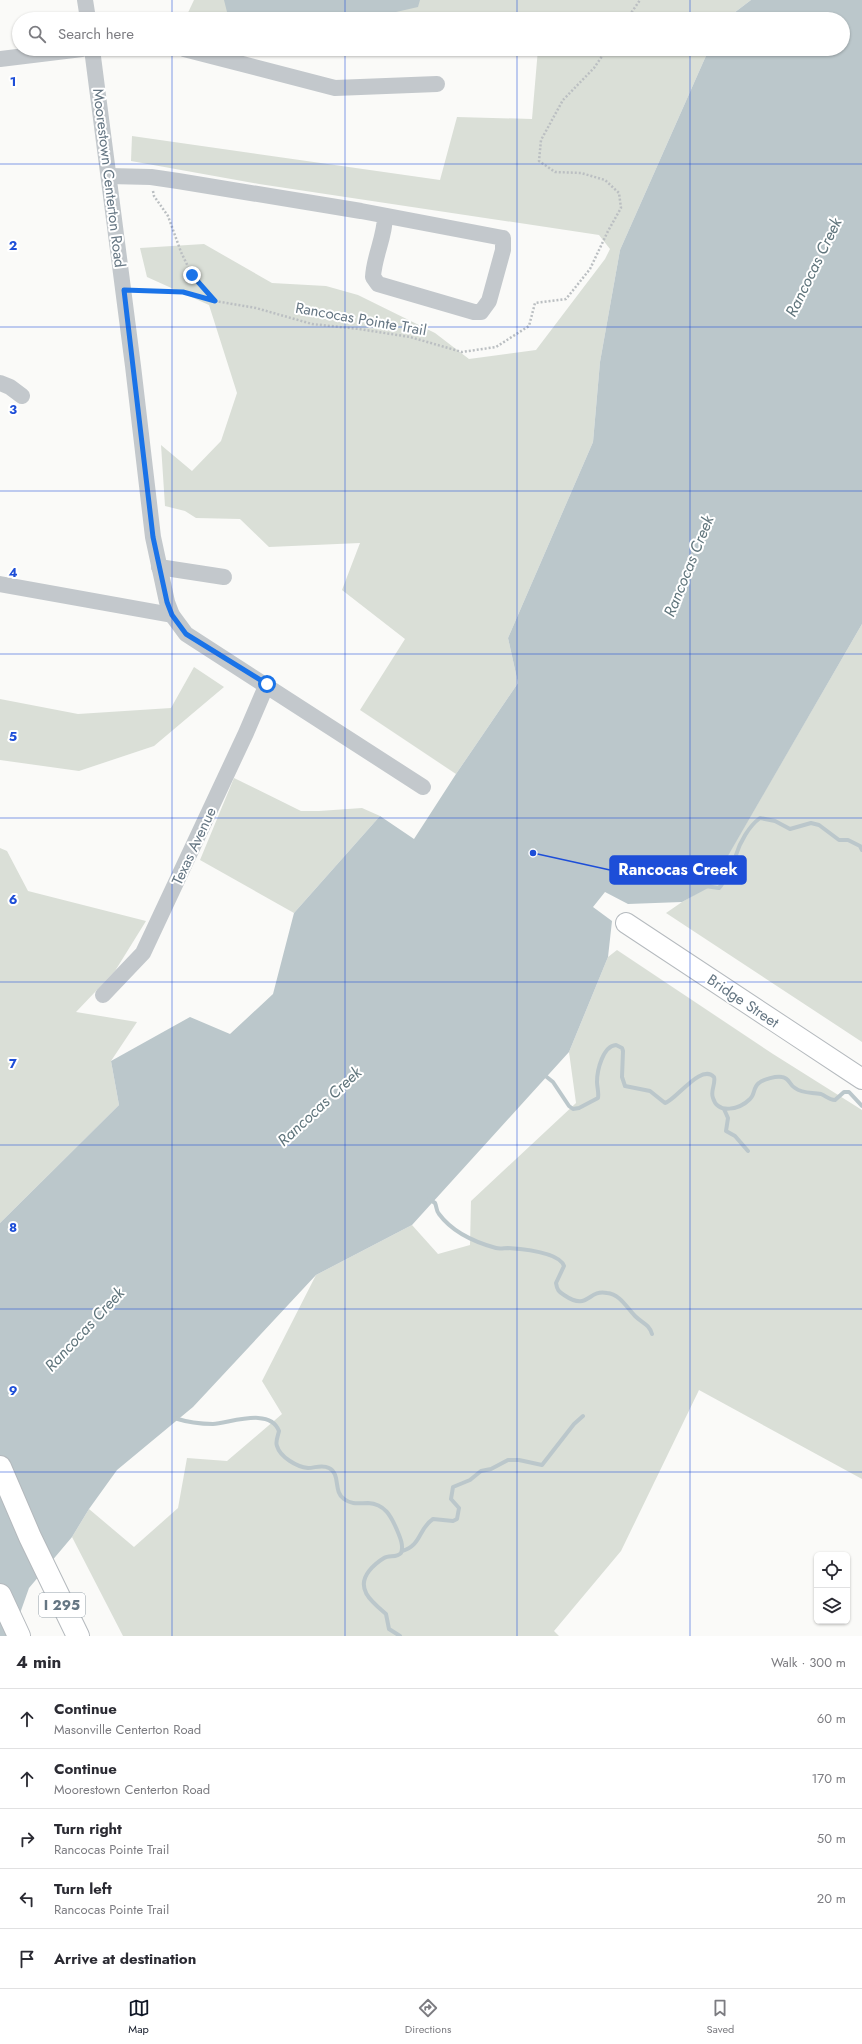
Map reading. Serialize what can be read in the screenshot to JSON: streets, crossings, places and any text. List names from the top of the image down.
{
  "streets": {
    "highway": ["I 295"],
    "main road": ["Bridge Street"],
    "street": ["Moorestown Centerton Road", "Texas Avenue"],
    "path": ["Rancocas Pointe Trail"]
  },
  "crossings": [
    ["Moorestown Centerton Road", "Rancocas Pointe Trail"]
  ],
  "water": ["Rancocas Creek"],
  "places": ["Rancocas Creek"],
  "page": {
    "search": "Search here",
    "heading": ["4 min", "Walk · 300 m"],
    "list": [
      ["Continue", "Masonville Centerton Road", "60 m"],
      ["Continue", "Moorestown Centerton Road", "170 m"],
      ["Turn right", "Rancocas Pointe Trail", "50 m"],
      ["Turn left", "Rancocas Pointe Trail", "20 m"],
      "Arrive at destination"
    ],
    "nav": ["Map", "Directions", "Saved"]
  },
  "grid": {
    "rows": [
      "1",
      "2",
      "3",
      "4",
      "5",
      "6",
      "7",
      "8",
      "9"
    ]
  }
}
